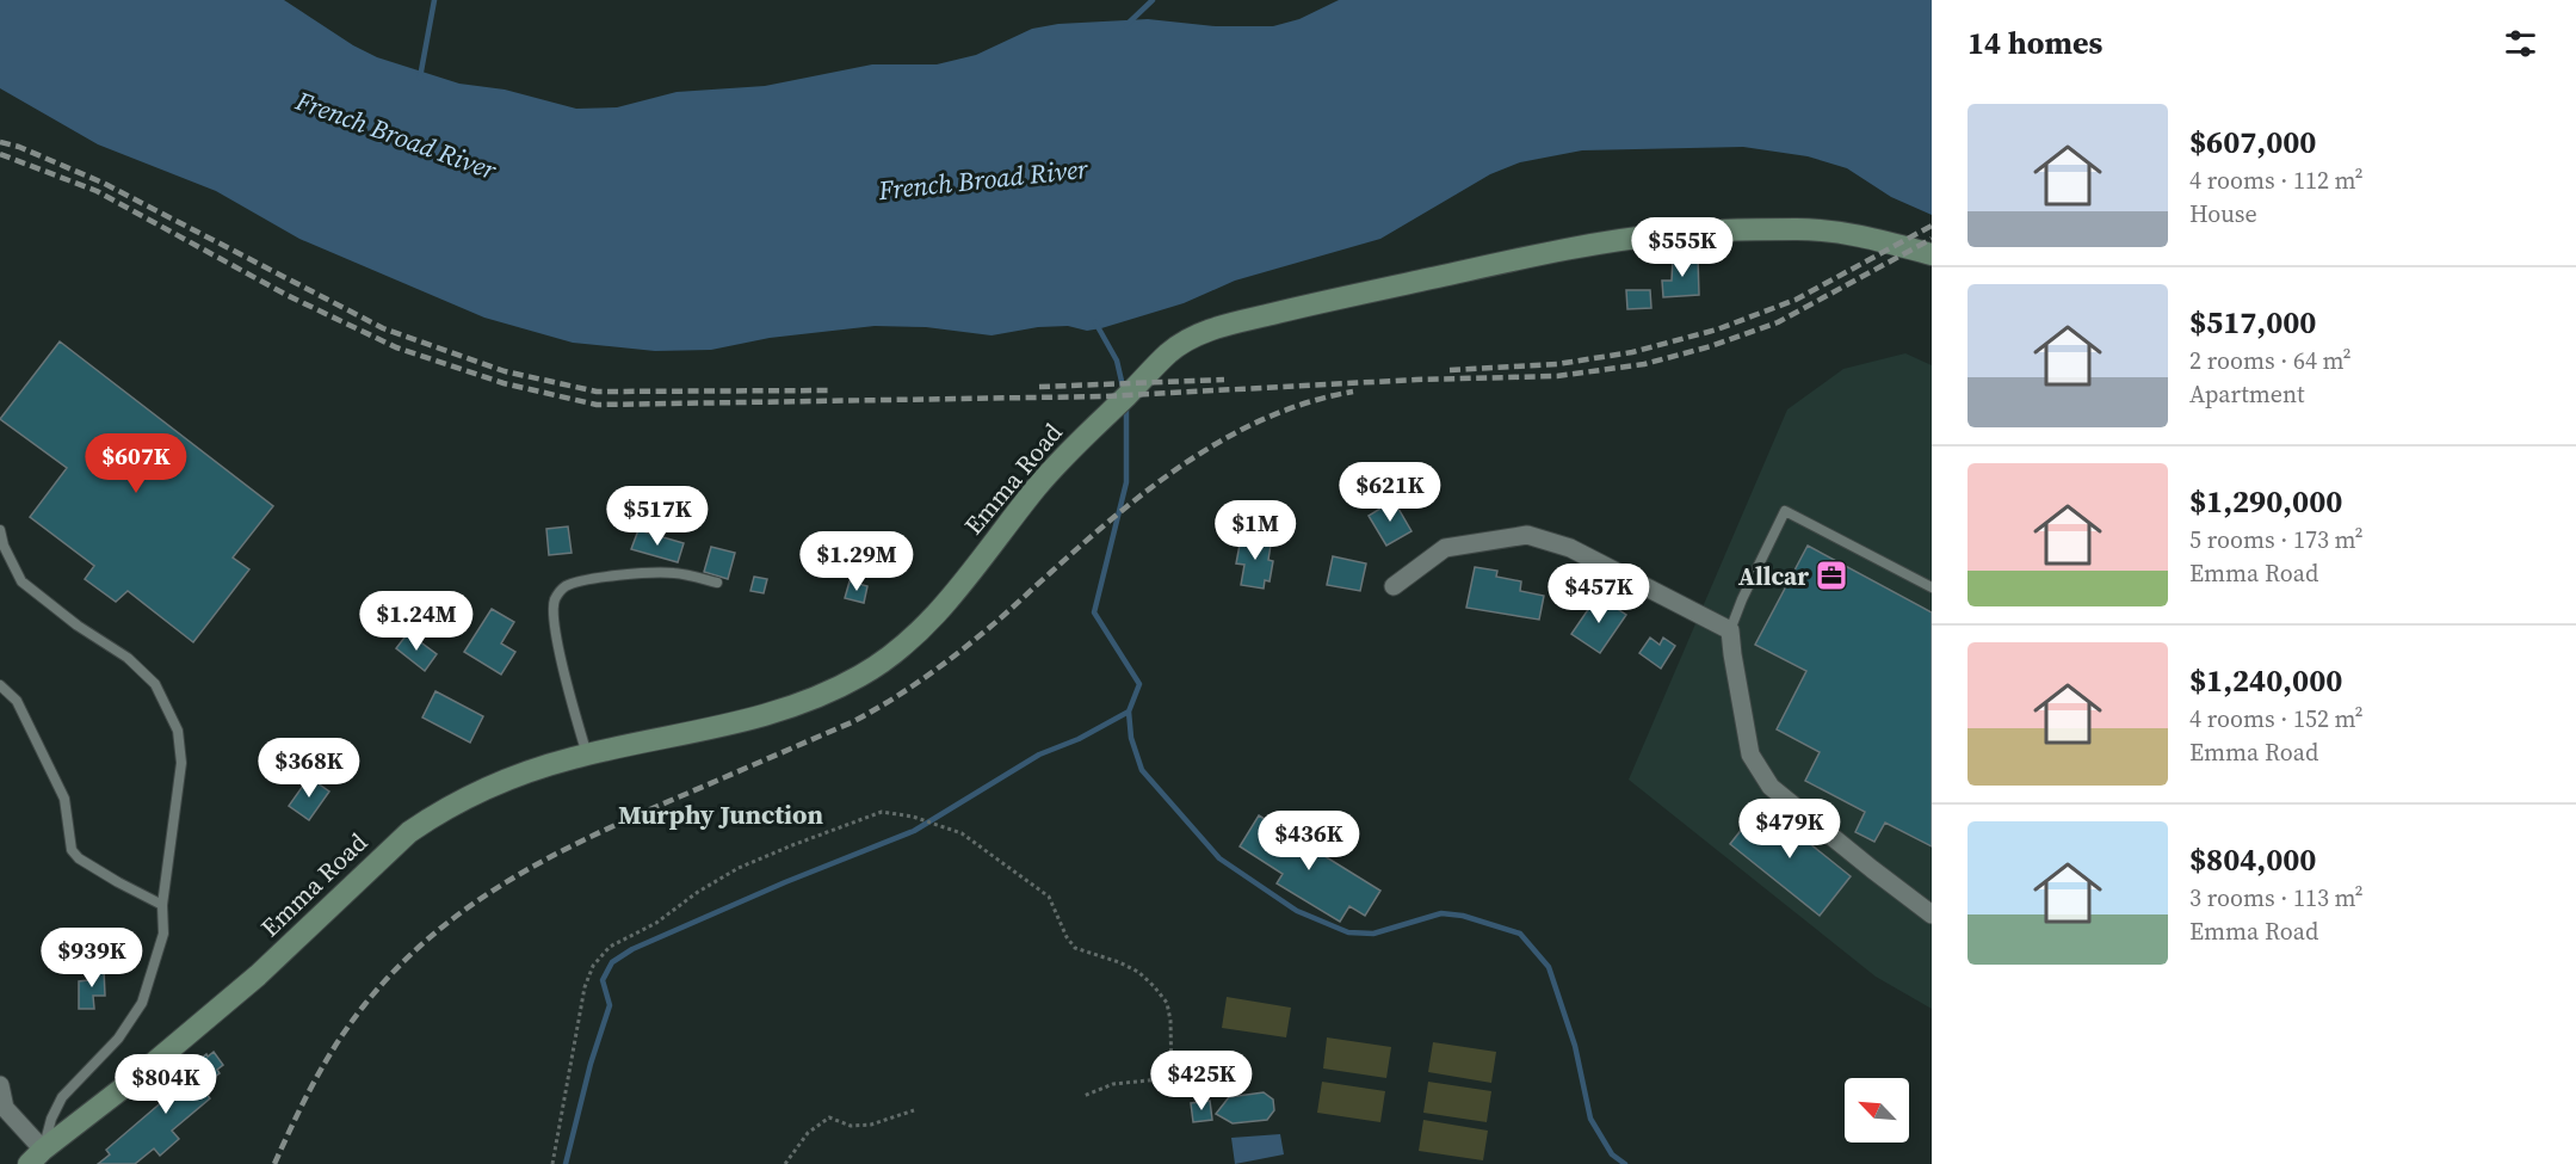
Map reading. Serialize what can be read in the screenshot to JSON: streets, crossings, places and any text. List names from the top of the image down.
{
  "streets": {
    "street": ["Emma Road"]
  },
  "districts": ["Murphy Junction"],
  "water": ["French Broad River"],
  "places": {
    "office": ["Allcar"]
  },
  "north": "top left",
  "page": {
    "heading": "14 homes",
    "list": [
      {
        "name": "$607,000",
        "note": "4 rooms · 112 m² · House"
      },
      {
        "name": "$517,000",
        "note": "2 rooms · 64 m² · Apartment"
      },
      {
        "name": "$1,290,000",
        "note": "5 rooms · 173 m² · Emma Road"
      },
      {
        "name": "$1,240,000",
        "note": "4 rooms · 152 m² · Emma Road"
      },
      {
        "name": "$804,000",
        "note": "3 rooms · 113 m² · Emma Road"
      }
    ],
    "price": [
      "$555K",
      "$607K",
      "$621K",
      "$517K",
      "$1M",
      "$1.29M",
      "$457K",
      "$1.24M",
      "$368K",
      "$479K",
      "$436K",
      "$939K",
      "$425K",
      "$804K"
    ]
  }
}
